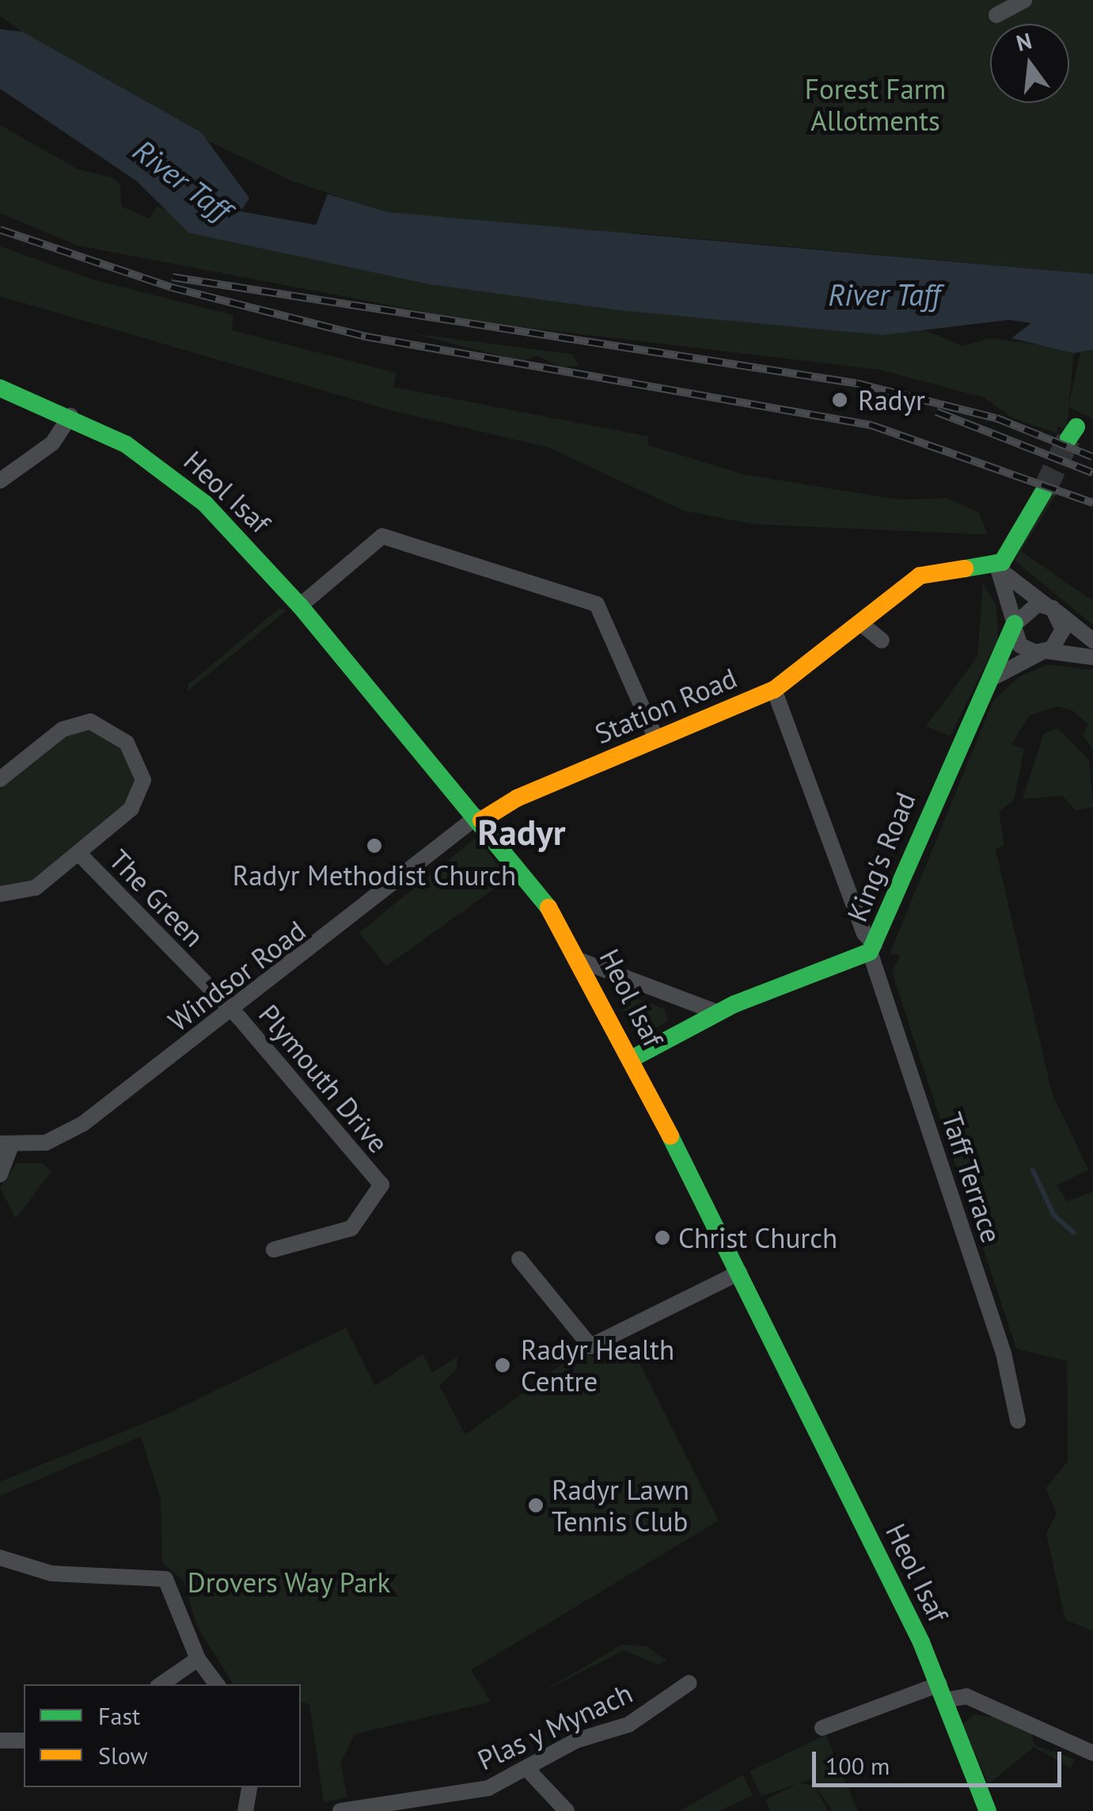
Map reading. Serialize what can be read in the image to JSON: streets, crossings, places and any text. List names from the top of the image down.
{
  "streets": {
    "main road": ["Heol Isaf", "Station Road", "King's Road"],
    "street": [
      "The Green",
      "Windsor Road",
      "Plymouth Drive",
      "Taff Terrace",
      "Plas y Mynach"
    ]
  },
  "crossings": [
    ["Heol Isaf", "Station Road"],
    ["Heol Isaf", "King's Road"],
    ["Heol Isaf", "Windsor Road"],
    ["Station Road", "Windsor Road"],
    ["Station Road", "Taff Terrace"],
    ["King's Road", "Taff Terrace"],
    ["The Green", "Windsor Road"],
    ["The Green", "Plymouth Drive"],
    ["Windsor Road", "Plymouth Drive"]
  ],
  "districts": ["Radyr"],
  "water": ["River Taff"],
  "parks": ["Forest Farm Allotments", "Drovers Way Park"],
  "places": [
    "Radyr",
    "Radyr Methodist Church",
    "Christ Church",
    "Radyr Health Centre",
    "Radyr Lawn Tennis Club"
  ],
  "legend": ["Fast", "Slow"],
  "scale_bar": "100 m",
  "north": "top"
}
